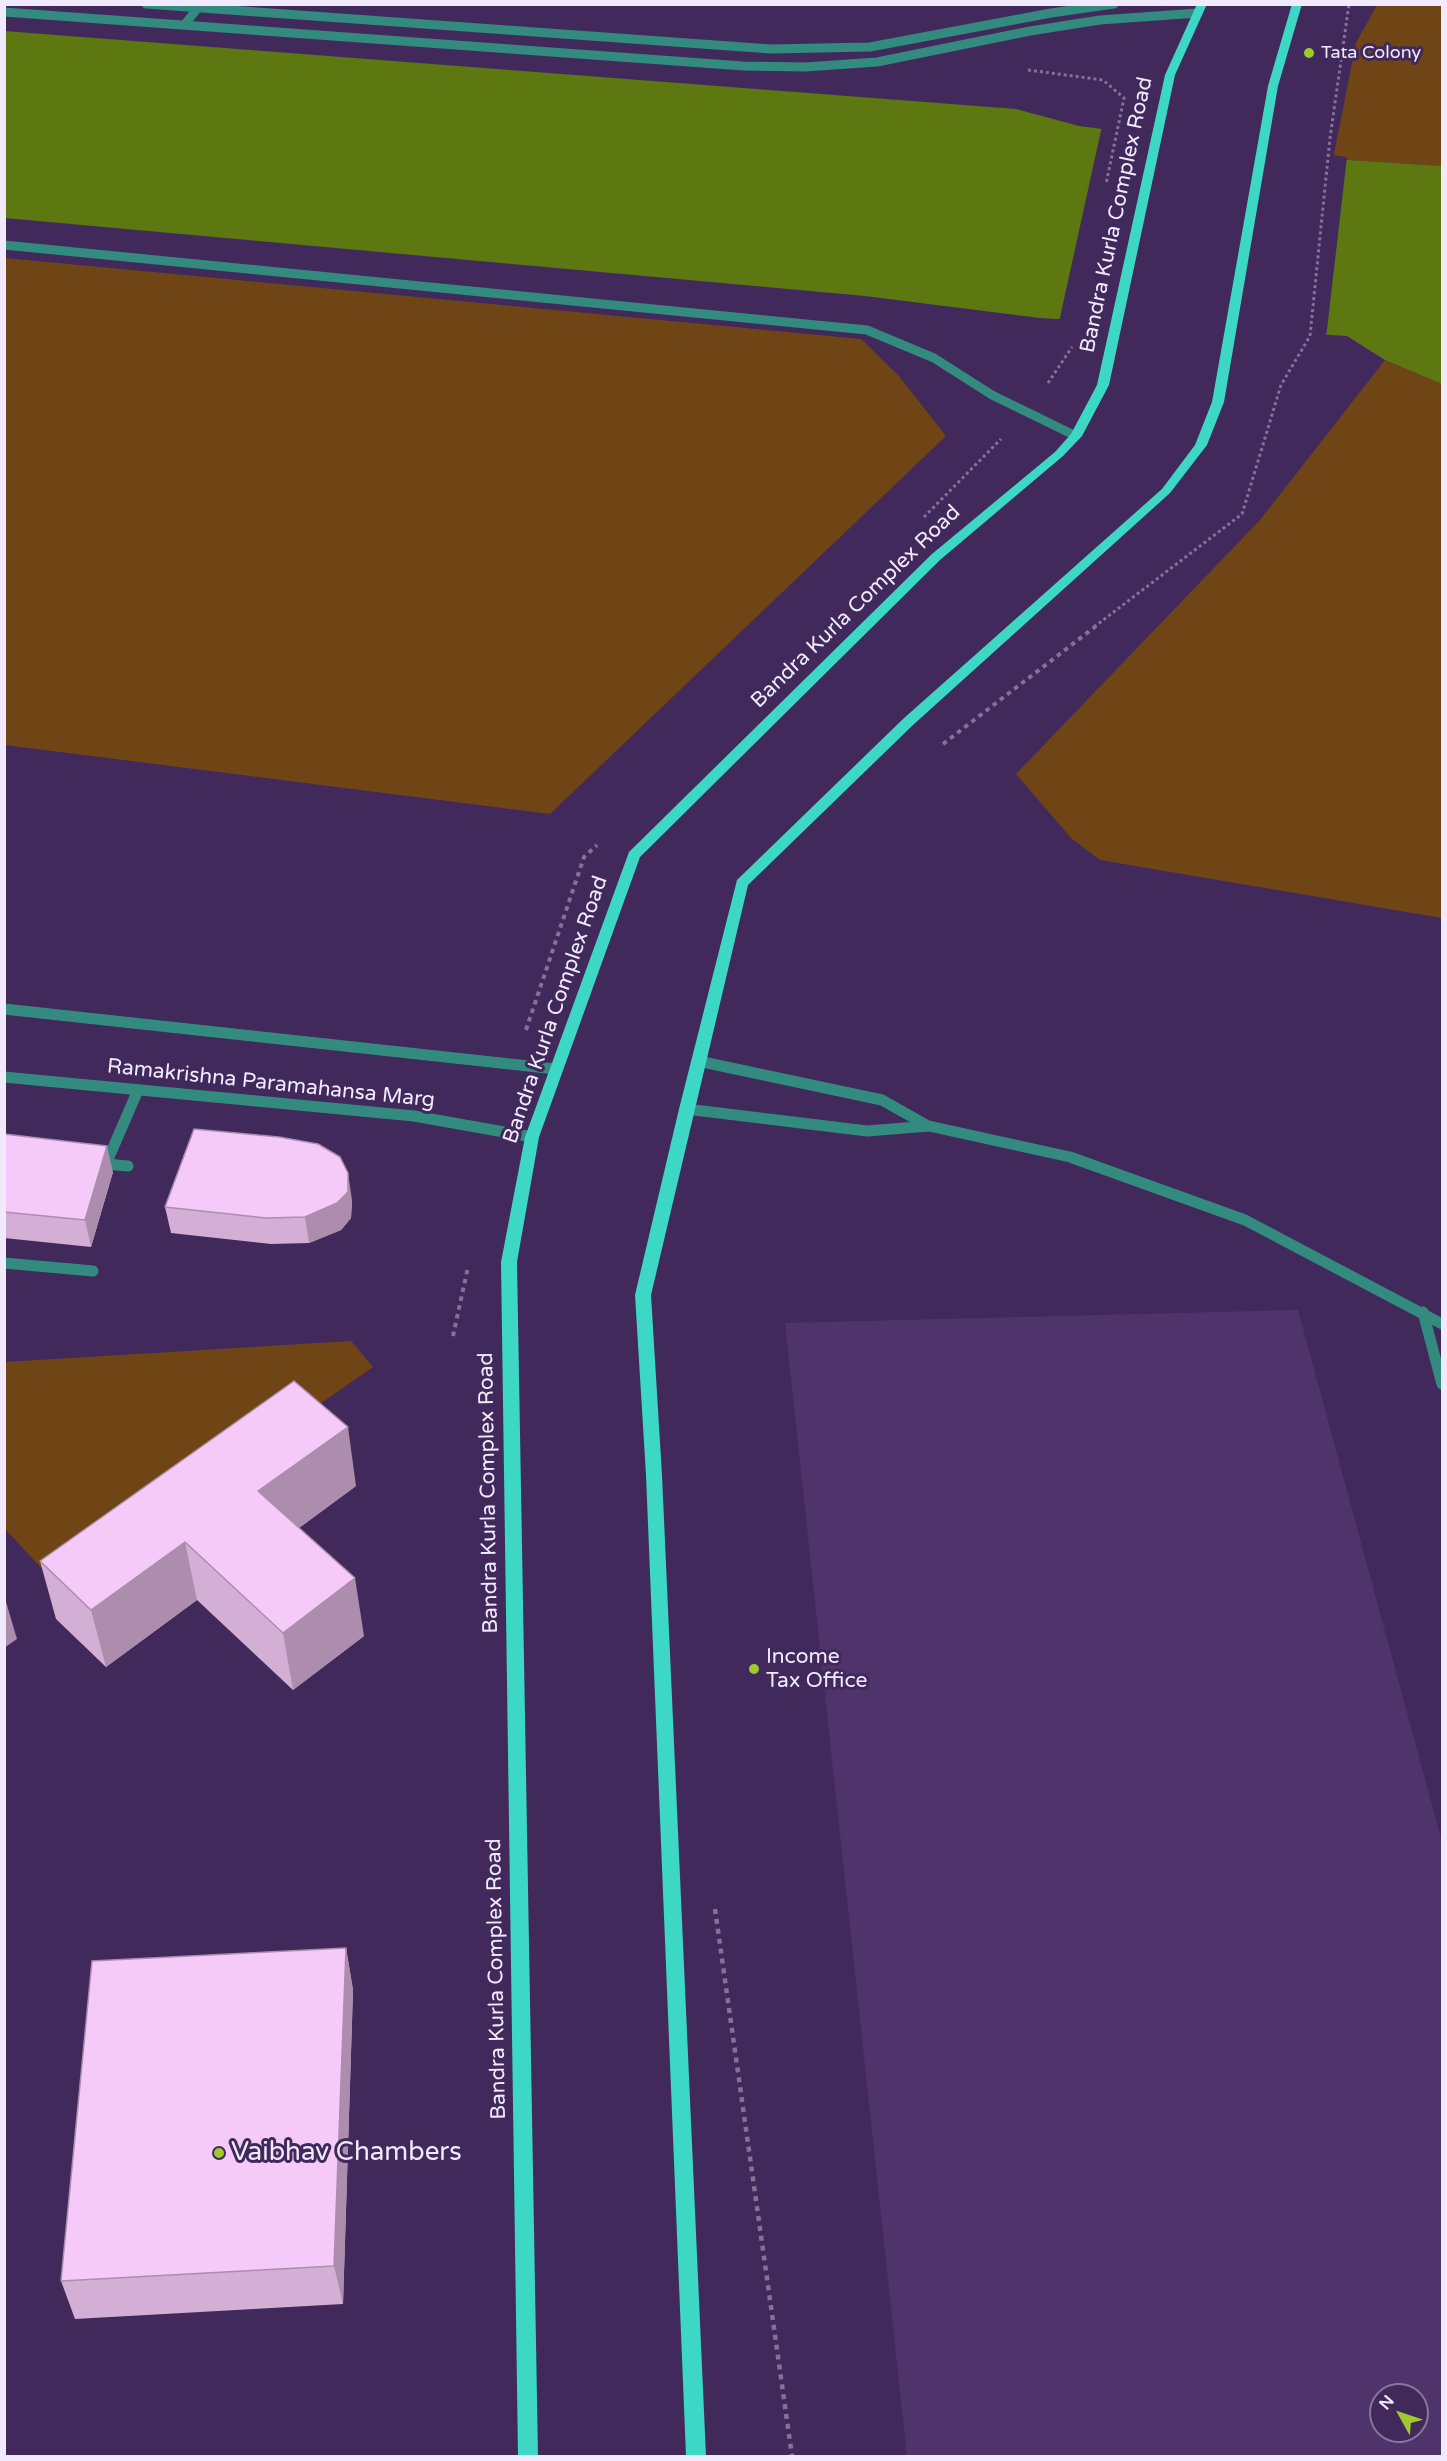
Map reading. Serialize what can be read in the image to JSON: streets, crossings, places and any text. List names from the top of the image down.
{
  "streets": {
    "main road": ["Bandra Kurla Complex Road"],
    "street": ["Ramakrishna Paramahansa Marg"]
  },
  "crossings": [
    ["Bandra Kurla Complex Road", "Ramakrishna Paramahansa Marg"]
  ],
  "places": ["Tata Colony", "Income Tax Office", "Vaibhav Chambers"],
  "north": "top left"
}
